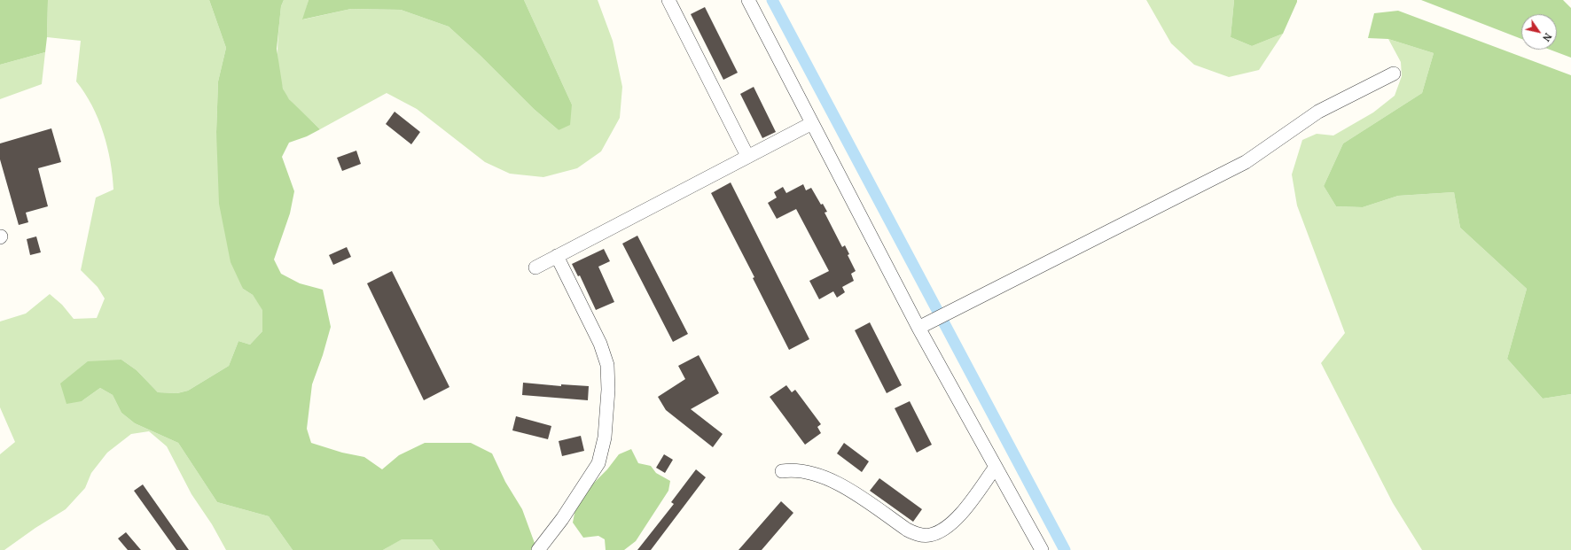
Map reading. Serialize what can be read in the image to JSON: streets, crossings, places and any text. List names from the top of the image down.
{
  "north": "bottom right"
}
